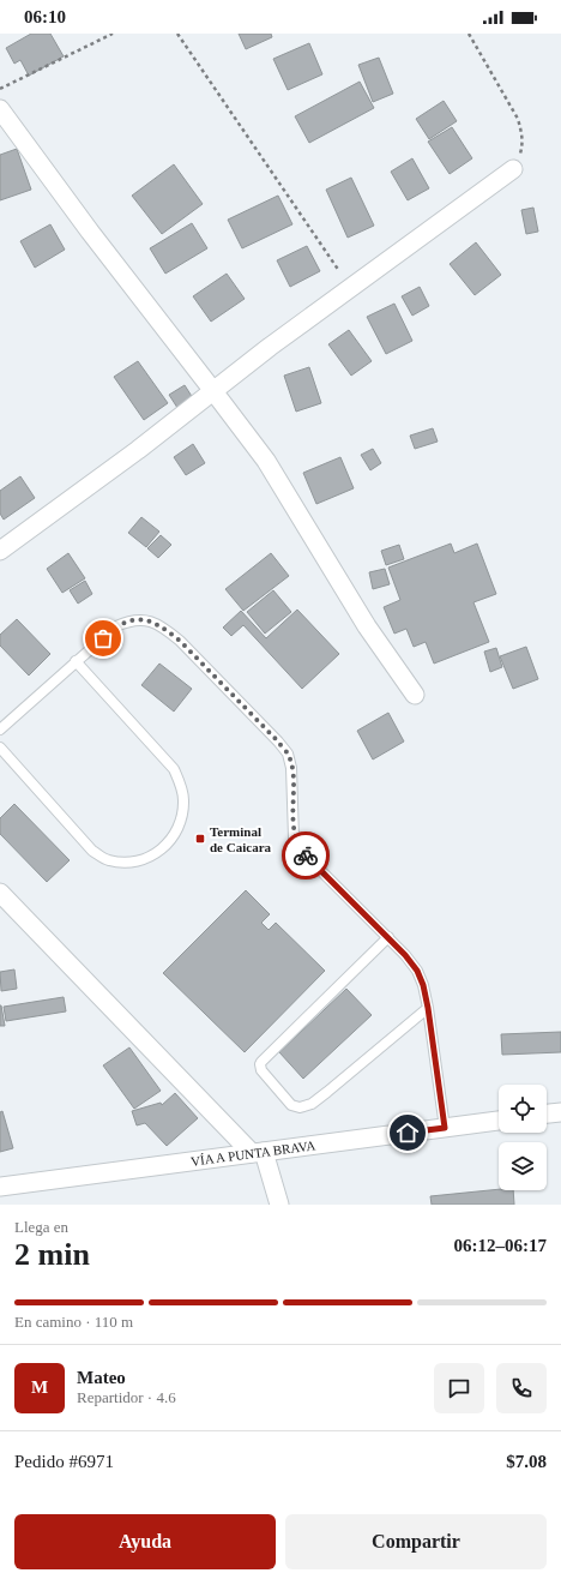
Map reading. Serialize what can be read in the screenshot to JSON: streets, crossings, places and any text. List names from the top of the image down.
{
  "streets": {
    "street": ["VÍA A PUNTA BRAVA"]
  },
  "places": {
    "transit": ["Terminal de Caicara"]
  },
  "page": {
    "status": "06:10",
    "heading": ["2 min", "Llega en", "06:12–06:17"],
    "panel": [
      "Mateo",
      "Repartidor · 4.6",
      "Pedido #6971",
      "$7.08"
    ],
    "bar": "En camino · 110 m",
    "round": "M",
    "buttons": ["Ayuda", "Compartir"]
  }
}
